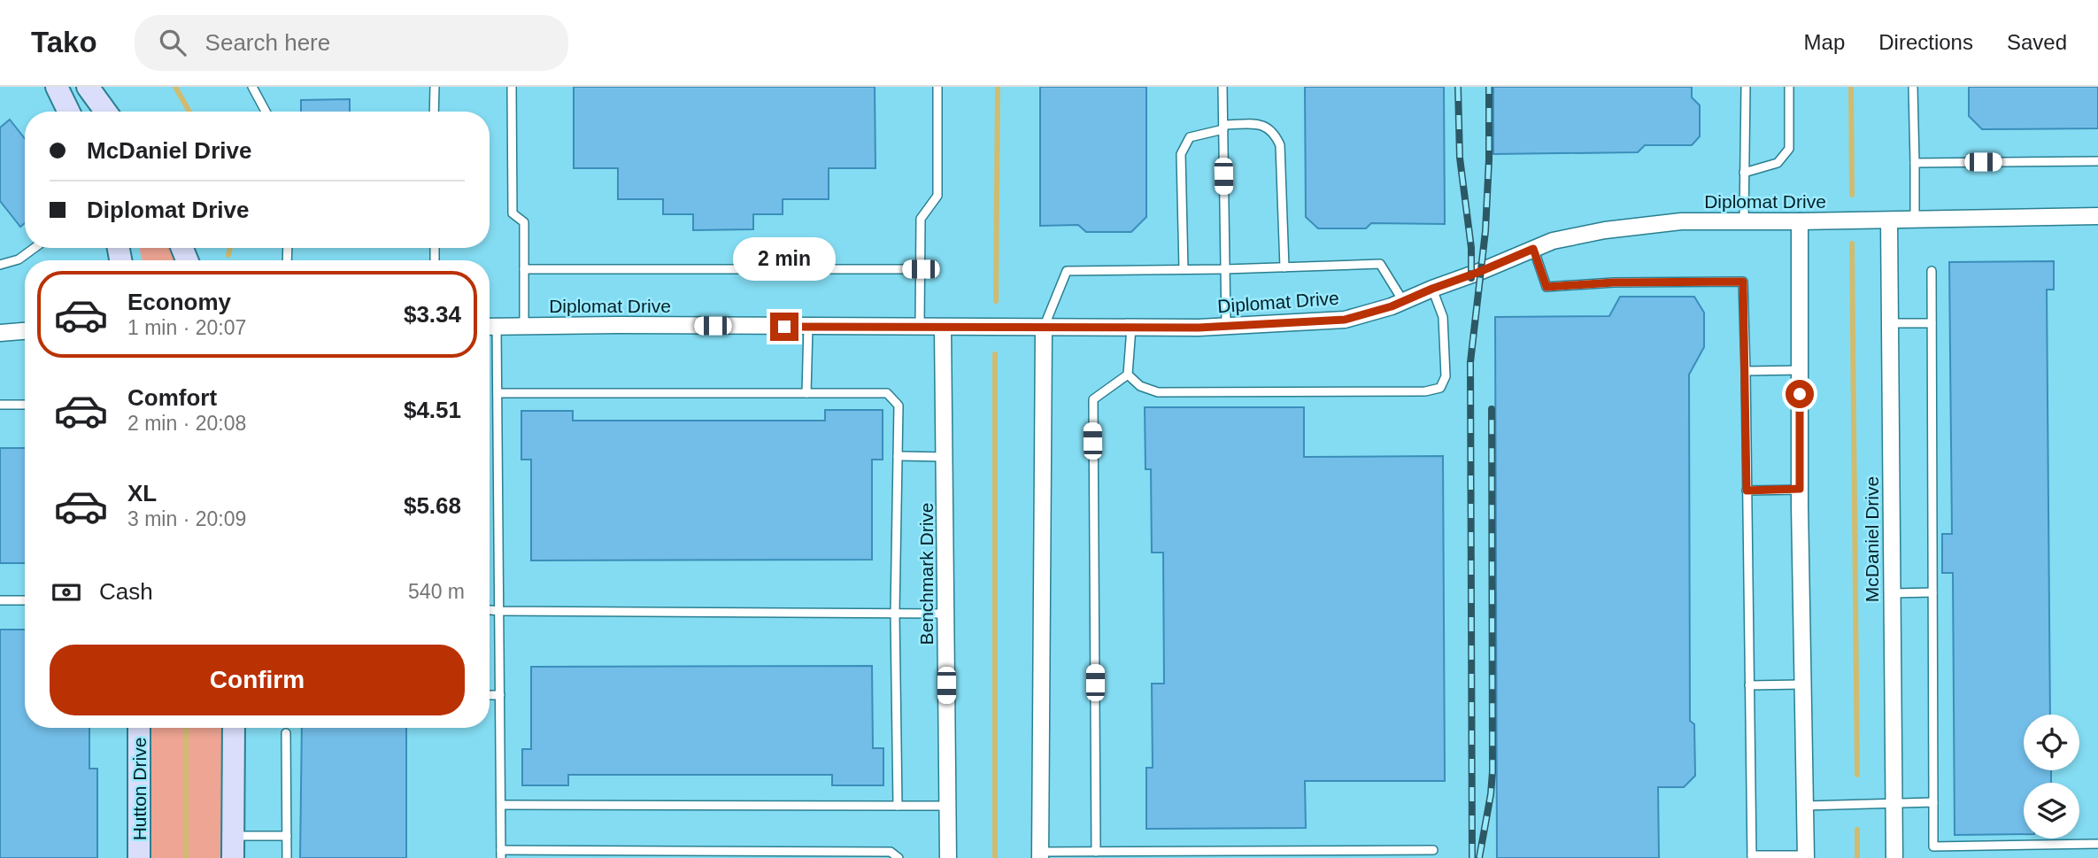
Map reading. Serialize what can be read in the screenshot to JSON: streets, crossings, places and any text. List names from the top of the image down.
{
  "streets": {
    "street": [
      "Diplomat Drive",
      "McDaniel Drive",
      "Benchmark Drive",
      "Hutton Drive"
    ]
  },
  "crossings": [
    ["Diplomat Drive", "McDaniel Drive"],
    ["Diplomat Drive", "Benchmark Drive"]
  ],
  "page": {
    "header": "Tako",
    "search": "Search here",
    "nav": ["Map", "Directions", "Saved"],
    "banner": ["McDaniel Drive", "Diplomat Drive"],
    "bubble": "2 min",
    "list": [
      {
        "name": "Economy",
        "note": "1 min · 20:07",
        "value": "$3.34"
      },
      {
        "name": "Comfort",
        "note": "2 min · 20:08",
        "value": "$4.51"
      },
      {
        "name": "XL",
        "note": "3 min · 20:09",
        "value": "$5.68"
      }
    ],
    "pay": ["Cash", "540 m"],
    "buttons": "Confirm"
  }
}
